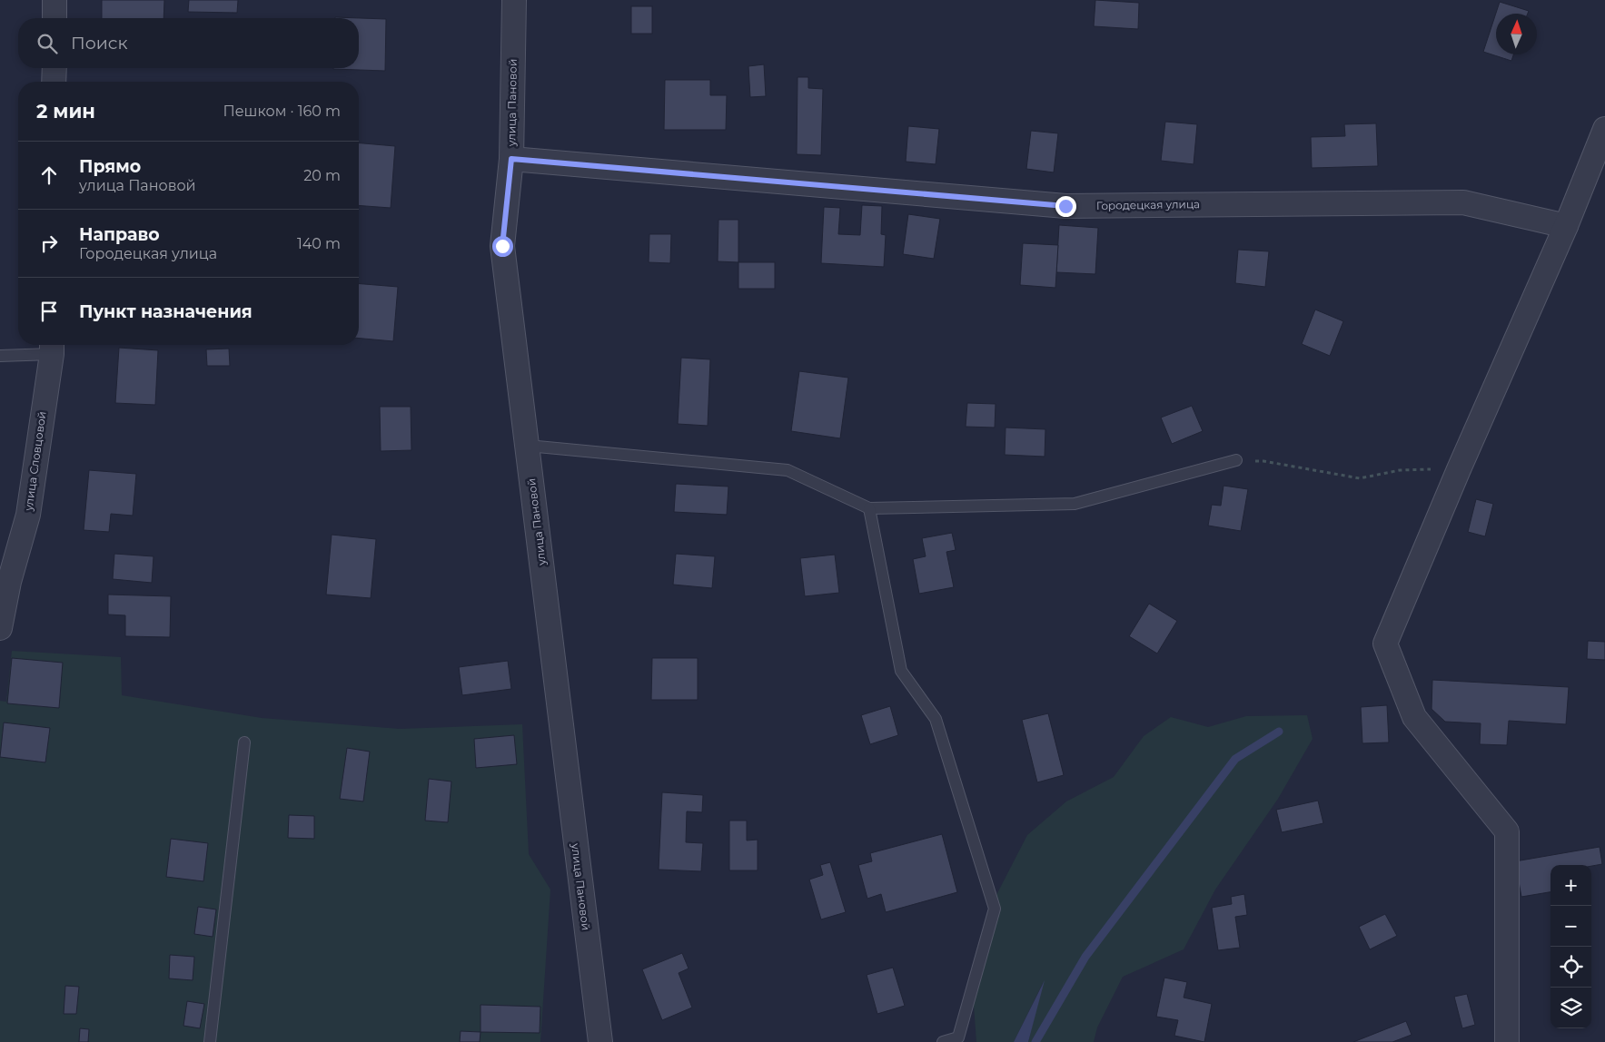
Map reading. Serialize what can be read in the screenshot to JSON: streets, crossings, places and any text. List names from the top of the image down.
{
  "streets": {
    "street": ["улица Пановой", "Городецкая улица", "улица Словцовой"]
  },
  "crossings": [
    ["улица Пановой", "Городецкая улица"]
  ],
  "north": "top",
  "page": {
    "search": "Поиск",
    "heading": ["2 мин", "Пешком · 160 m"],
    "list": [
      ["Прямо", "улица Пановой", "20 m"],
      ["Направо", "Городецкая улица", "140 m"],
      "Пункт назначения"
    ],
    "map_buttons": ["+", "−"]
  }
}
